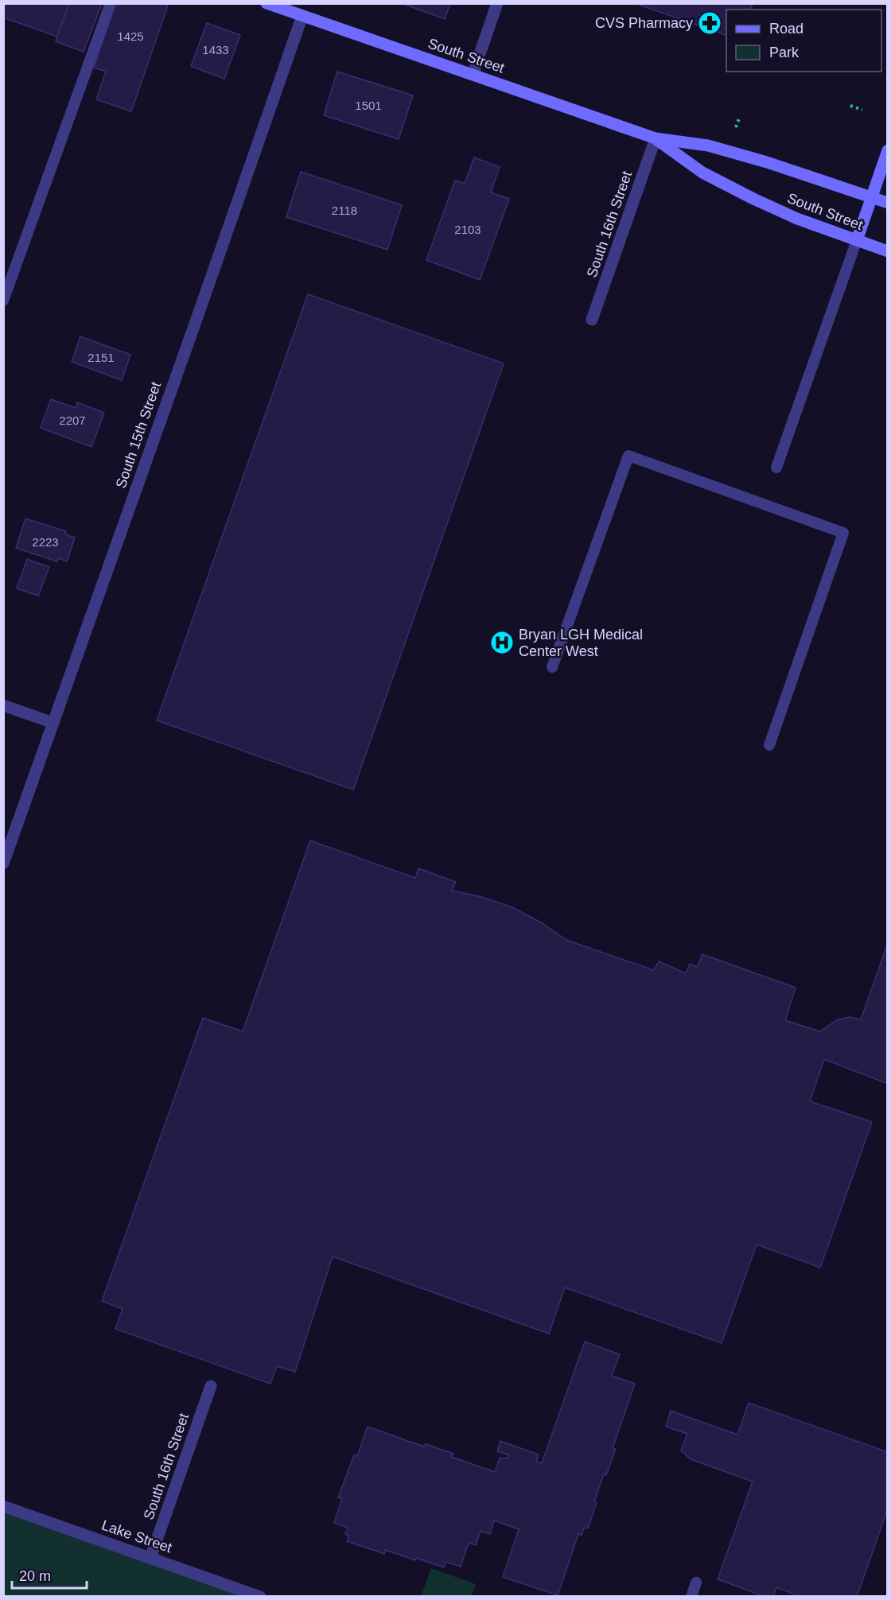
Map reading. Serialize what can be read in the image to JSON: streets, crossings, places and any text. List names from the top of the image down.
{
  "streets": {
    "main road": ["South Street"],
    "street": ["South 16th Street", "South 15th Street", "Lake Street"]
  },
  "crossings": [
    ["South Street", "South 16th Street"],
    ["South Street", "South 15th Street"],
    ["South 16th Street", "Lake Street"]
  ],
  "places": {
    "pharmacy": ["CVS Pharmacy"],
    "hospital": ["Bryan LGH Medical Center West"]
  },
  "house_numbers": [
    "1425",
    "1433",
    "1501",
    "2118",
    "2103",
    "2151",
    "2207",
    "2223"
  ],
  "legend": ["Road", "Park"],
  "scale_bar": "20 m"
}
